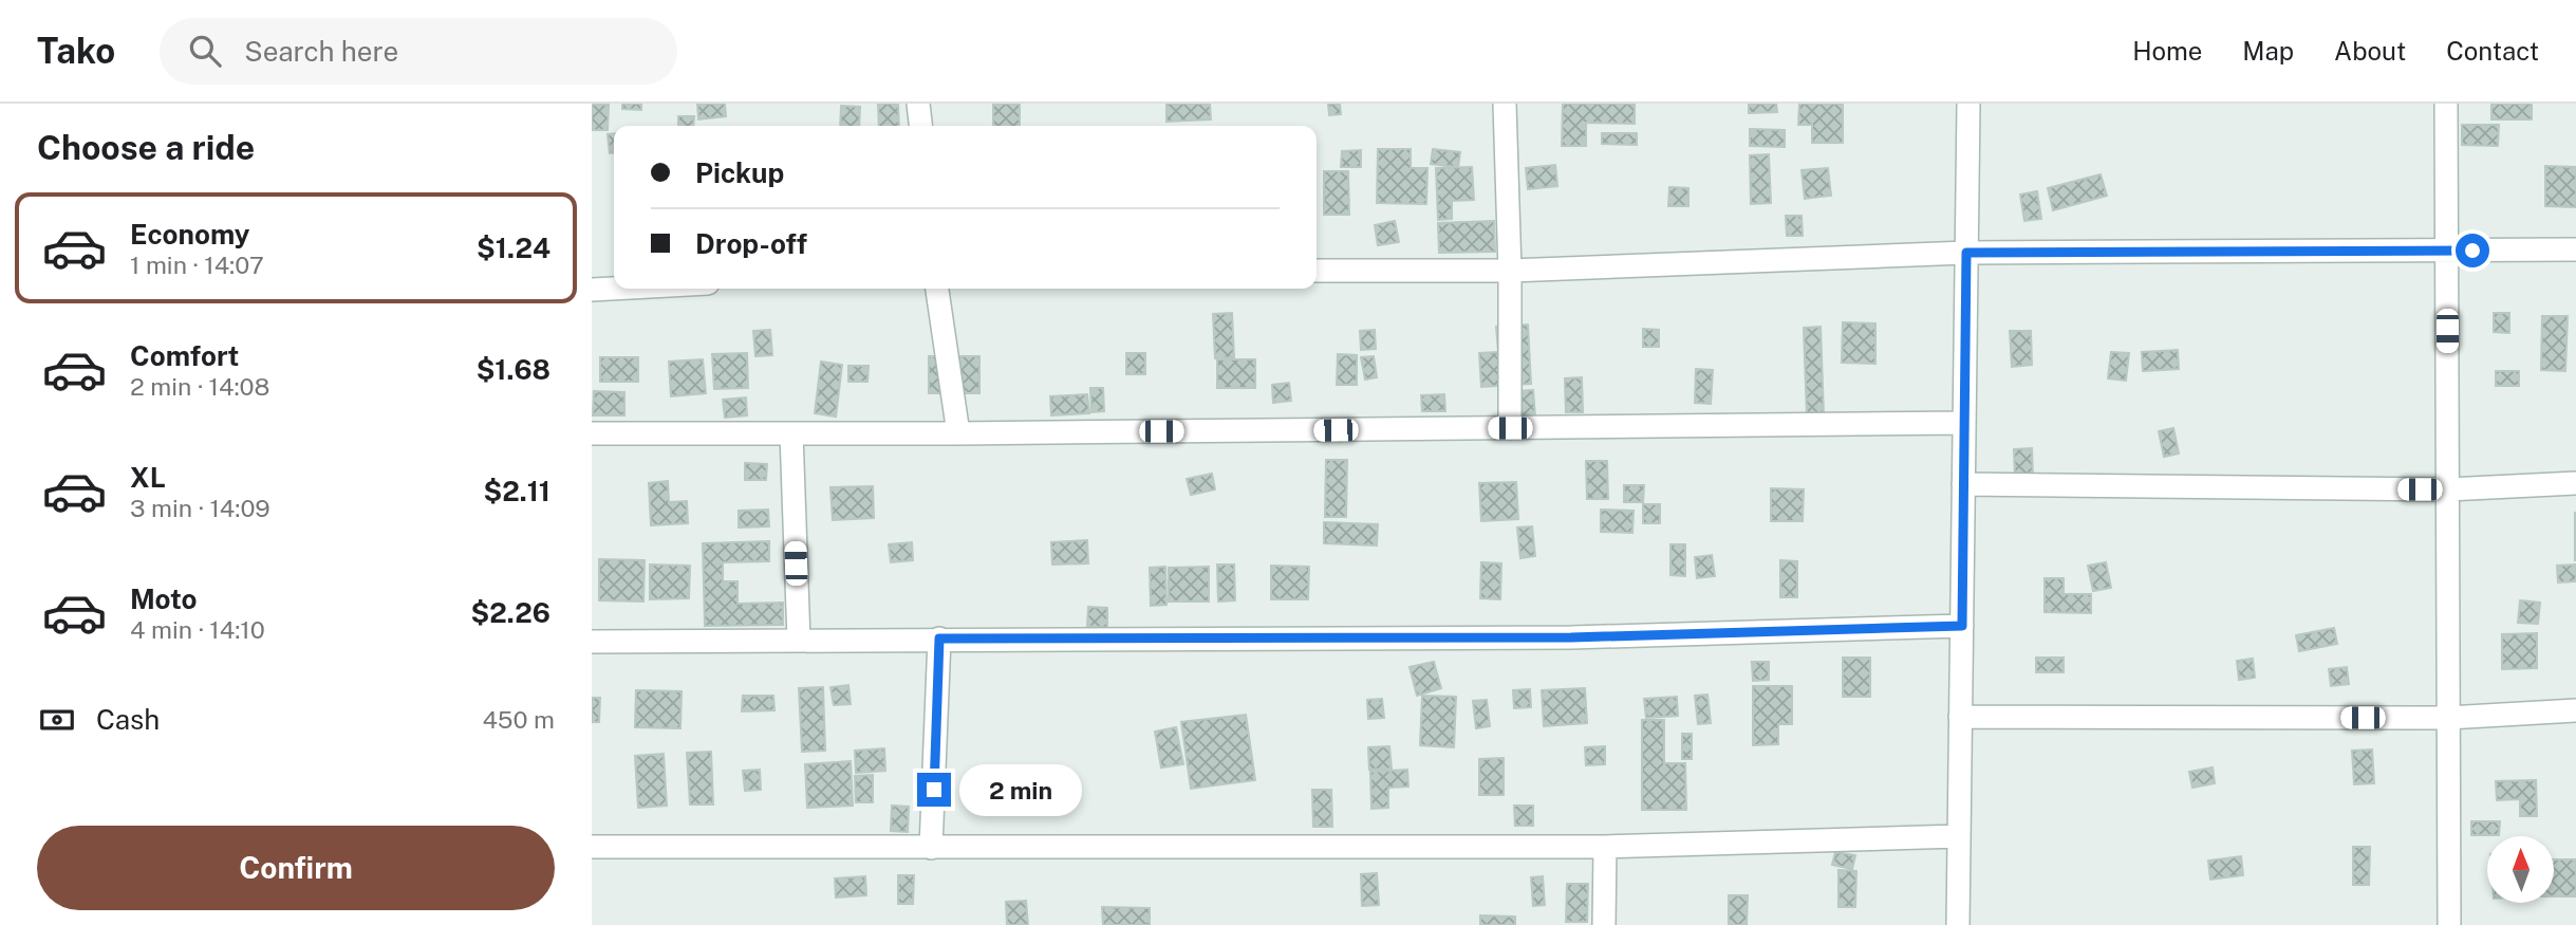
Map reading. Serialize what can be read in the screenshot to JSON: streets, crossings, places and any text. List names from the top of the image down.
{
  "north": "top",
  "page": {
    "header": "Tako",
    "search": "Search here",
    "nav": [
      "Home",
      "Map",
      "About",
      "Contact"
    ],
    "heading": "Choose a ride",
    "banner": ["Pickup", "Drop-off"],
    "list": [
      {
        "name": "Economy",
        "note": "1 min · 14:07",
        "value": "$1.24"
      },
      {
        "name": "Comfort",
        "note": "2 min · 14:08",
        "value": "$1.68"
      },
      {
        "name": "XL",
        "note": "3 min · 14:09",
        "value": "$2.11"
      },
      {
        "name": "Moto",
        "note": "4 min · 14:10",
        "value": "$2.26"
      }
    ],
    "pay": ["Cash", "450 m"],
    "bubble": "2 min",
    "buttons": "Confirm"
  }
}
